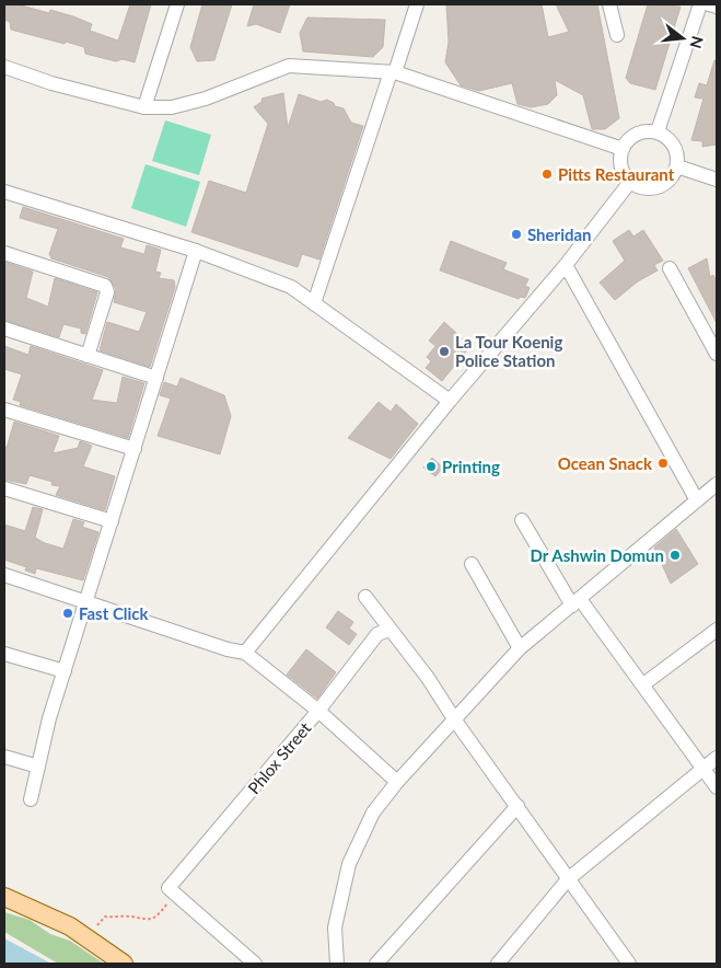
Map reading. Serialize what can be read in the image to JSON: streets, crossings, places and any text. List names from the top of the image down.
{
  "streets": {
    "street": ["Phlox Street"]
  },
  "places": [
    "Pitts Restaurant",
    "Sheridan",
    "La Tour Koenig Police Station",
    "Ocean Snack",
    "Printing",
    "Dr Ashwin Domun",
    "Fast Click"
  ],
  "north": "right"
}
